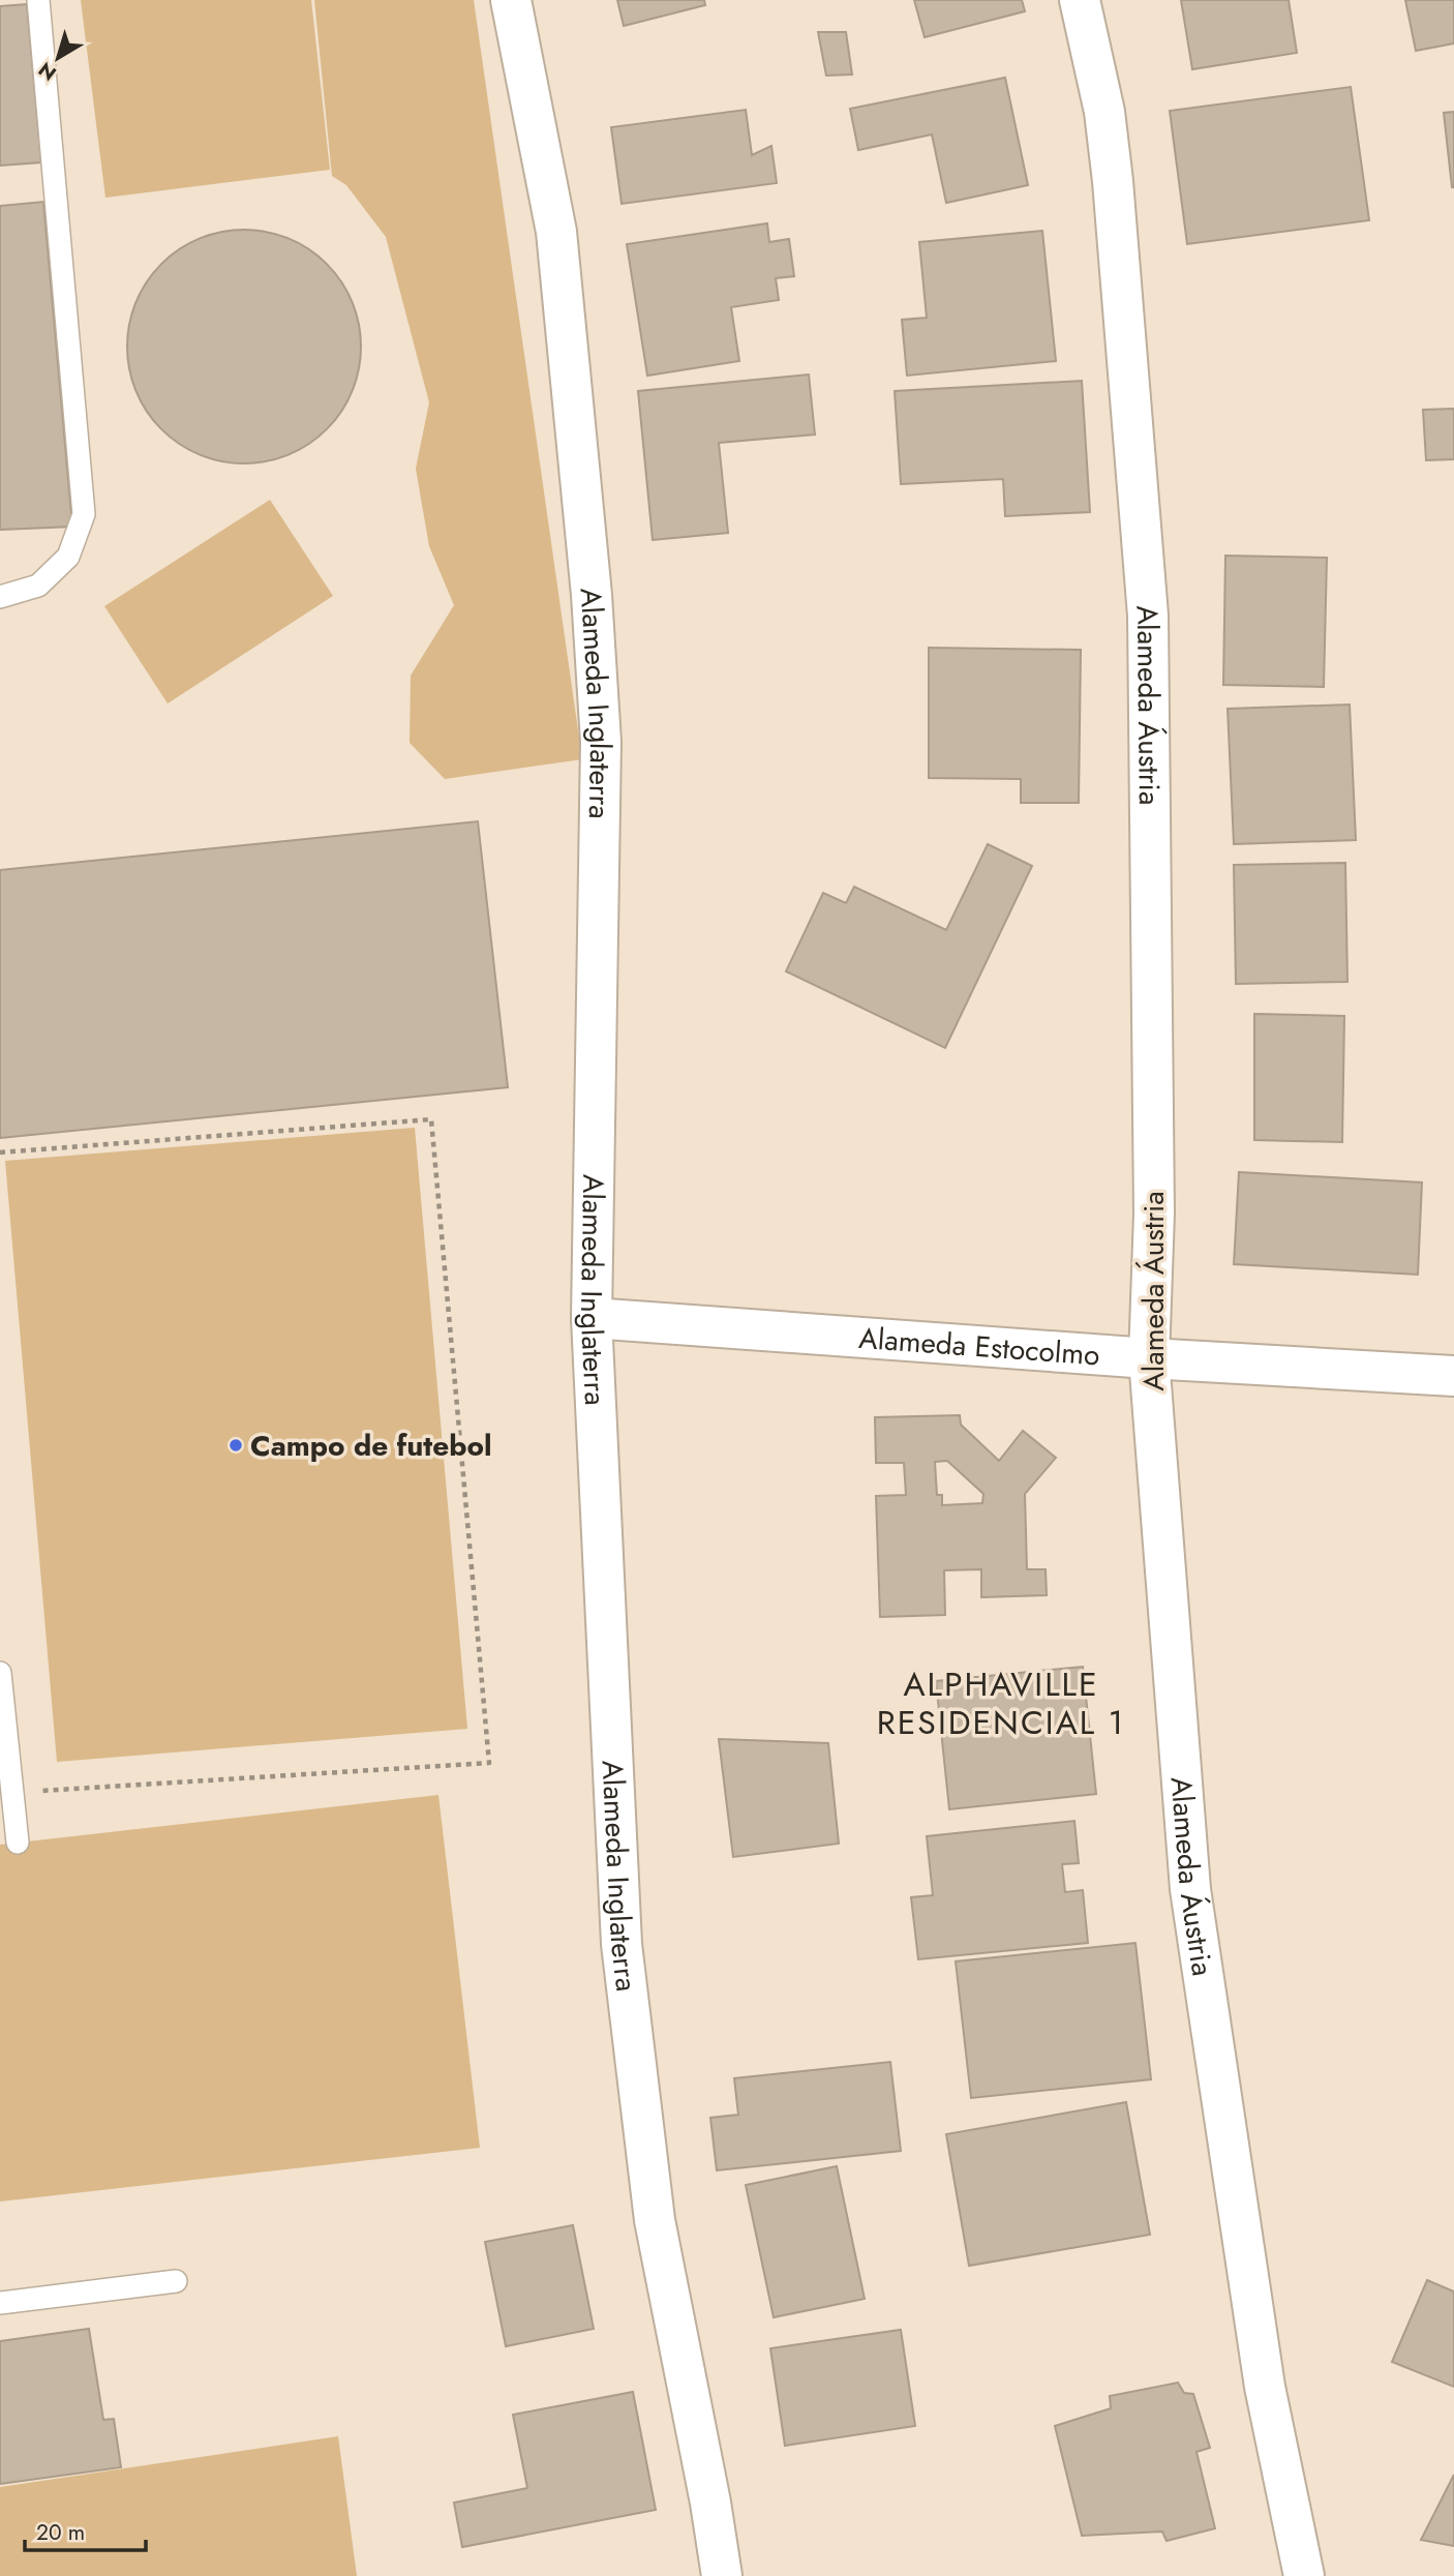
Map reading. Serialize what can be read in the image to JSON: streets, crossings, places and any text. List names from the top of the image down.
{
  "streets": {
    "street": ["Alameda Inglaterra", "Alameda Áustria", "Alameda Estocolmo"]
  },
  "crossings": [
    ["Alameda Inglaterra", "Alameda Estocolmo"],
    ["Alameda Áustria", "Alameda Estocolmo"]
  ],
  "districts": ["ALPHAVILLE RESIDENCIAL 1"],
  "places": ["Campo de futebol"],
  "scale_bar": "20 m",
  "north": "bottom left"
}
